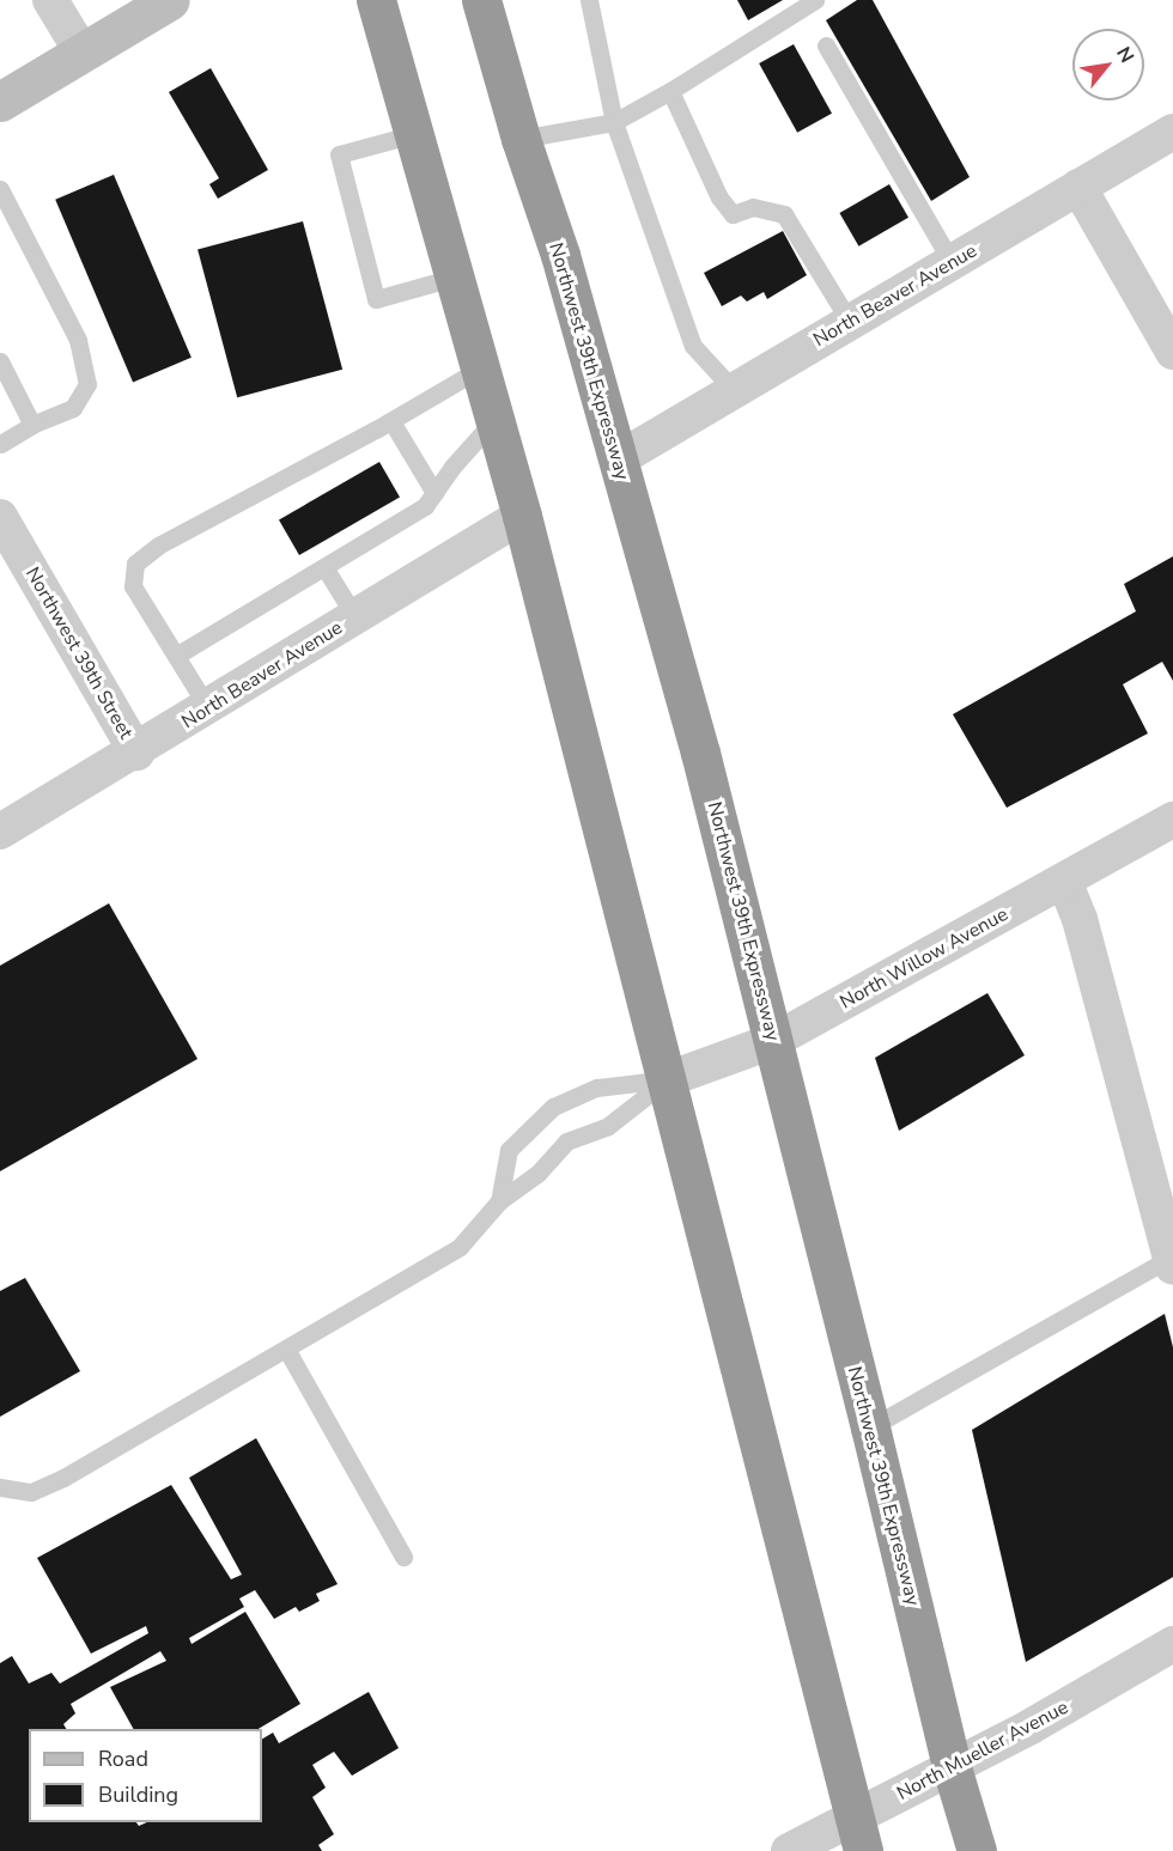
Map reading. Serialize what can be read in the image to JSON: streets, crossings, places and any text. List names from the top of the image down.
{
  "streets": {
    "highway": ["Northwest 39th Expressway"],
    "street": [
      "North Beaver Avenue",
      "Northwest 39th Street",
      "North Willow Avenue",
      "North Mueller Avenue"
    ]
  },
  "crossings": [
    ["North Beaver Avenue", "Northwest 39th Expressway"],
    ["North Beaver Avenue", "Northwest 39th Street"],
    ["Northwest 39th Expressway", "North Willow Avenue"],
    ["Northwest 39th Expressway", "North Mueller Avenue"]
  ],
  "legend": ["Road", "Building"],
  "north": "top right"
}
